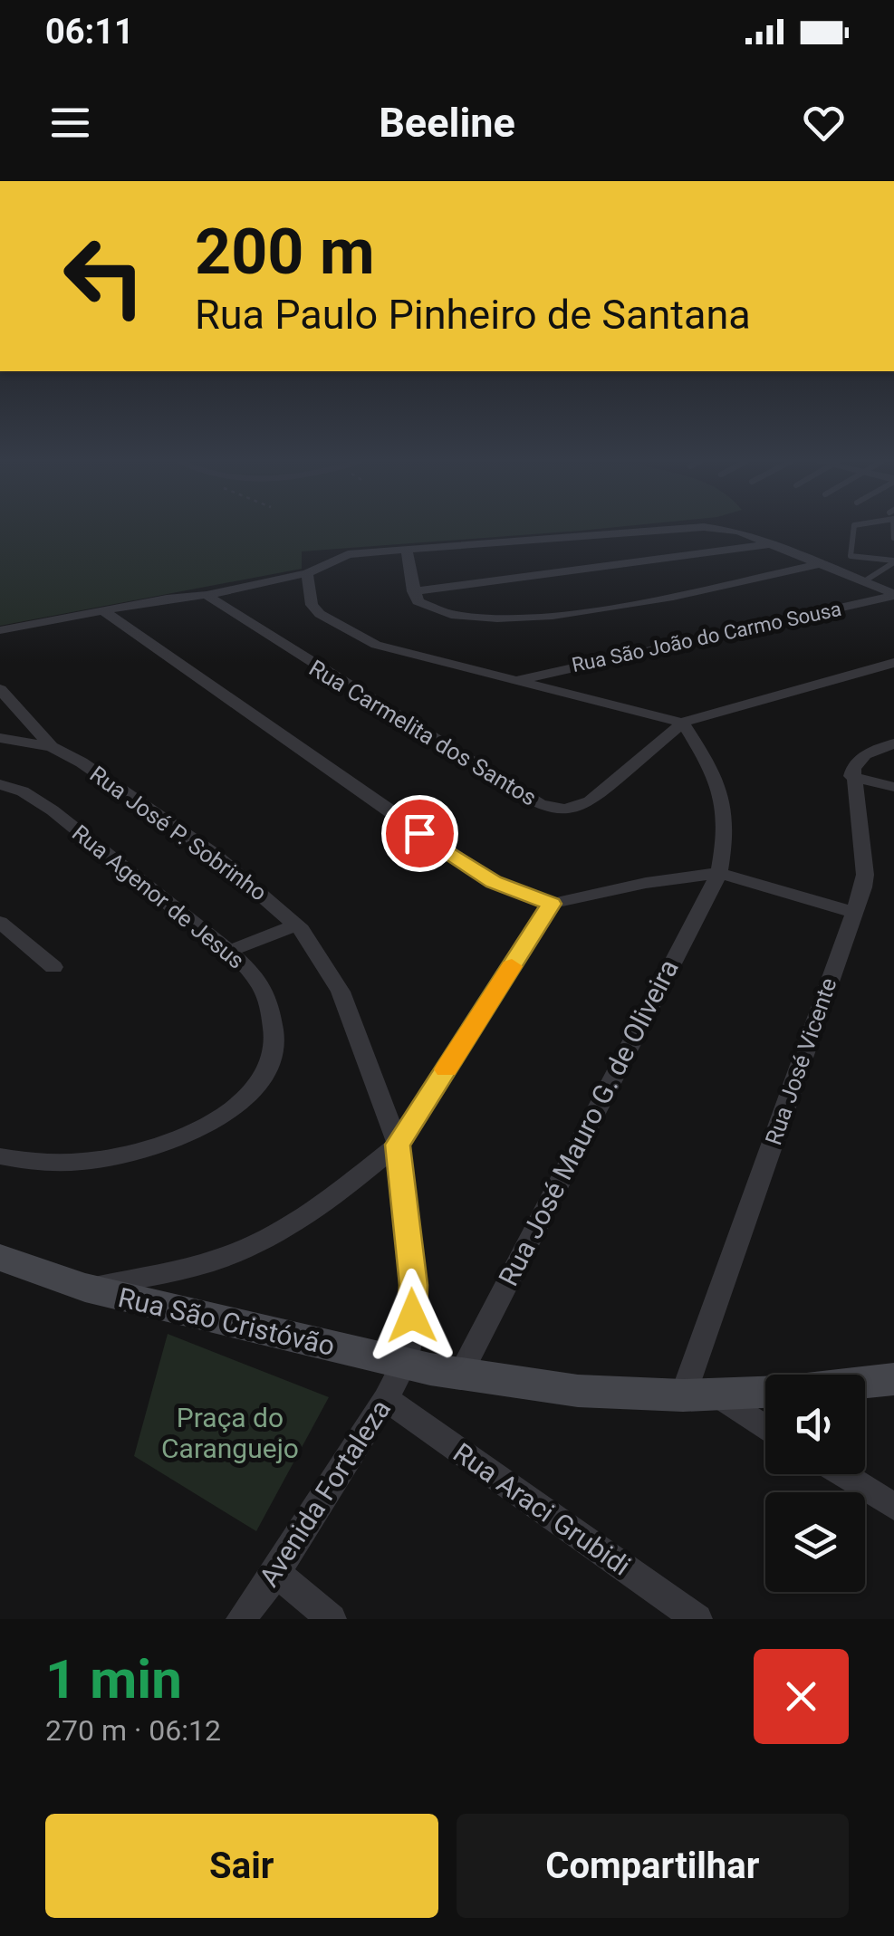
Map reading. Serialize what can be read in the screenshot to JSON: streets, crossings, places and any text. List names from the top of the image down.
{
  "streets": {
    "main road": ["Rua São Cristóvão"],
    "street": [
      "Rua São João do Carmo Sousa",
      "Rua Carmelita dos Santos",
      "Rua José P. Sobrinho",
      "Rua Agenor de Jesus",
      "Rua José Vicente",
      "Rua José Mauro G. de Oliveira",
      "Avenida Fortaleza",
      "Rua Araci Grubidi"
    ]
  },
  "crossings": [
    ["Rua Carmelita dos Santos", "Rua José Mauro G. de Oliveira"],
    ["Rua José P. Sobrinho", "Avenida Fortaleza"],
    ["Rua José Vicente", "Rua São Cristóvão"],
    ["Rua José Mauro G. de Oliveira", "Rua São Cristóvão"],
    ["Rua São Cristóvão", "Avenida Fortaleza"],
    ["Avenida Fortaleza", "Rua Araci Grubidi"]
  ],
  "parks": ["Praça do Caranguejo"],
  "page": {
    "status": "06:11",
    "header": "Beeline",
    "turn": ["200 m", "Rua Paulo Pinheiro de Santana"],
    "heading": ["1 min", "270 m · 06:12"],
    "buttons": ["Sair", "Compartilhar"]
  }
}
